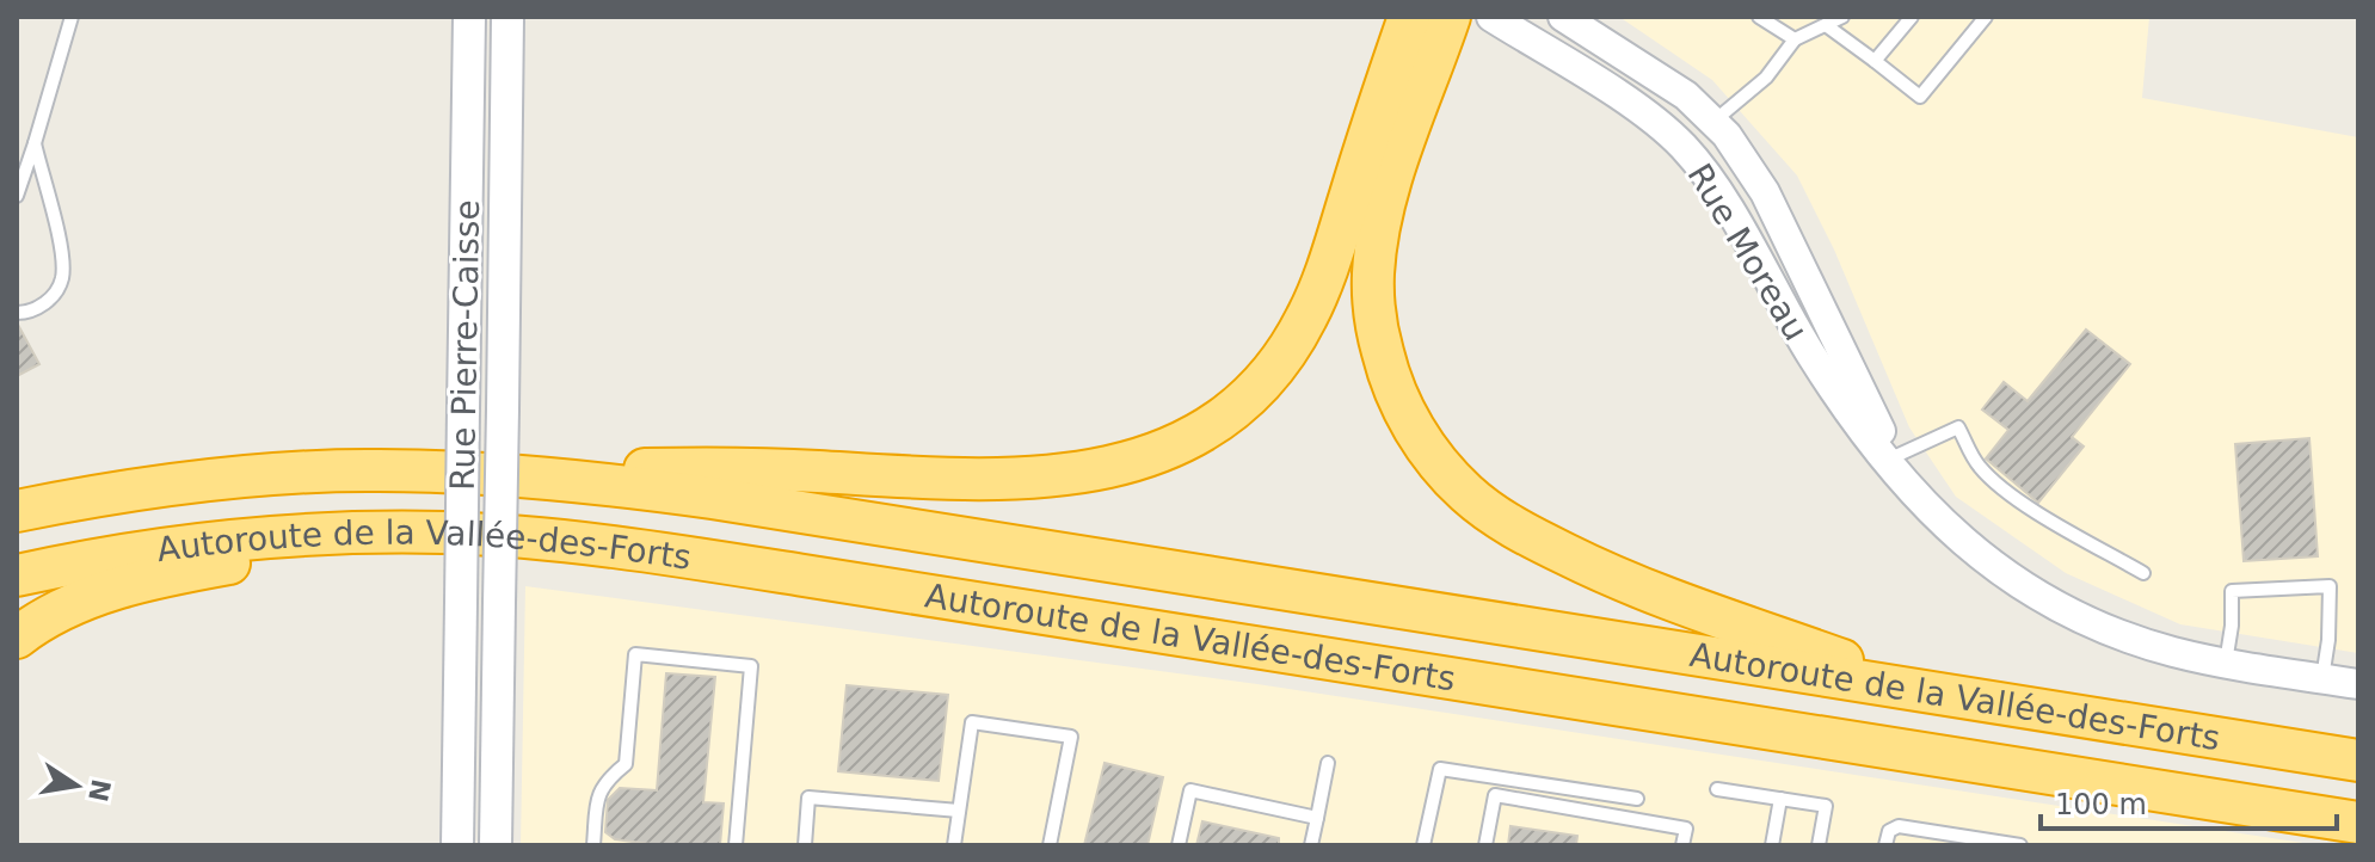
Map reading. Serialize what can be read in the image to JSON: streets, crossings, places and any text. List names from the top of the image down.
{
  "streets": {
    "highway": ["Autoroute de la Vallée-des-Forts"],
    "main road": ["Rue Pierre-Caisse"],
    "street": ["Rue Moreau"]
  },
  "scale_bar": "100 m",
  "north": "right"
}
